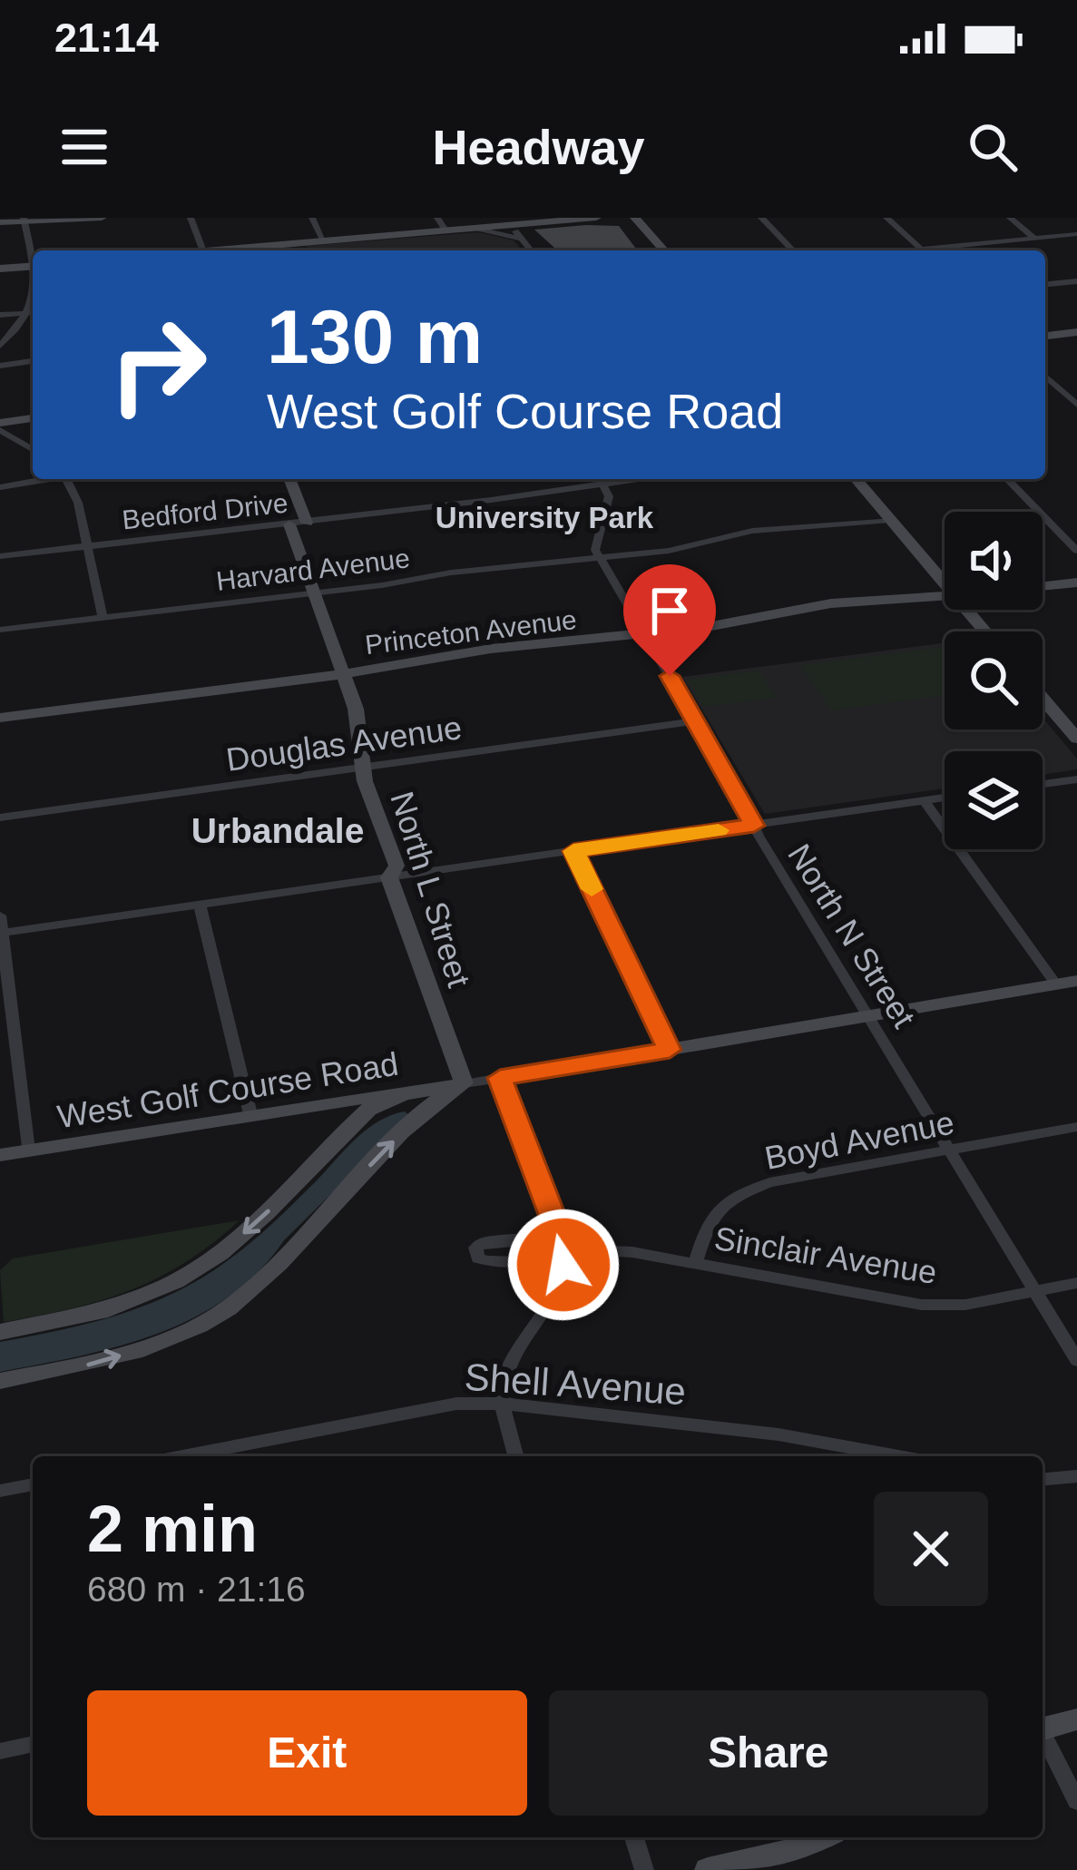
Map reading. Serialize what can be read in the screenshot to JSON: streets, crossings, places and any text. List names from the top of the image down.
{
  "streets": {
    "street": [
      "Bedford Drive",
      "Harvard Avenue",
      "Princeton Avenue",
      "Douglas Avenue",
      "North L Street",
      "North N Street",
      "West Golf Course Road",
      "Boyd Avenue",
      "Sinclair Avenue",
      "Shell Avenue"
    ]
  },
  "crossings": [
    ["Bedford Drive", "North L Street"],
    ["Harvard Avenue", "North L Street"],
    ["Harvard Avenue", "North N Street"],
    ["Princeton Avenue", "North L Street"],
    ["Princeton Avenue", "North N Street"],
    ["Douglas Avenue", "North L Street"],
    ["Douglas Avenue", "North N Street"],
    ["North L Street", "West Golf Course Road"],
    ["North N Street", "Boyd Avenue"],
    ["North N Street", "Sinclair Avenue"],
    ["Boyd Avenue", "Sinclair Avenue"]
  ],
  "districts": ["University Park", "Urbandale"],
  "page": {
    "status": "21:14",
    "header": "Headway",
    "turn": ["130 m", "West Golf Course Road"],
    "heading": ["2 min", "680 m · 21:16"],
    "buttons": ["Exit", "Share"]
  }
}
